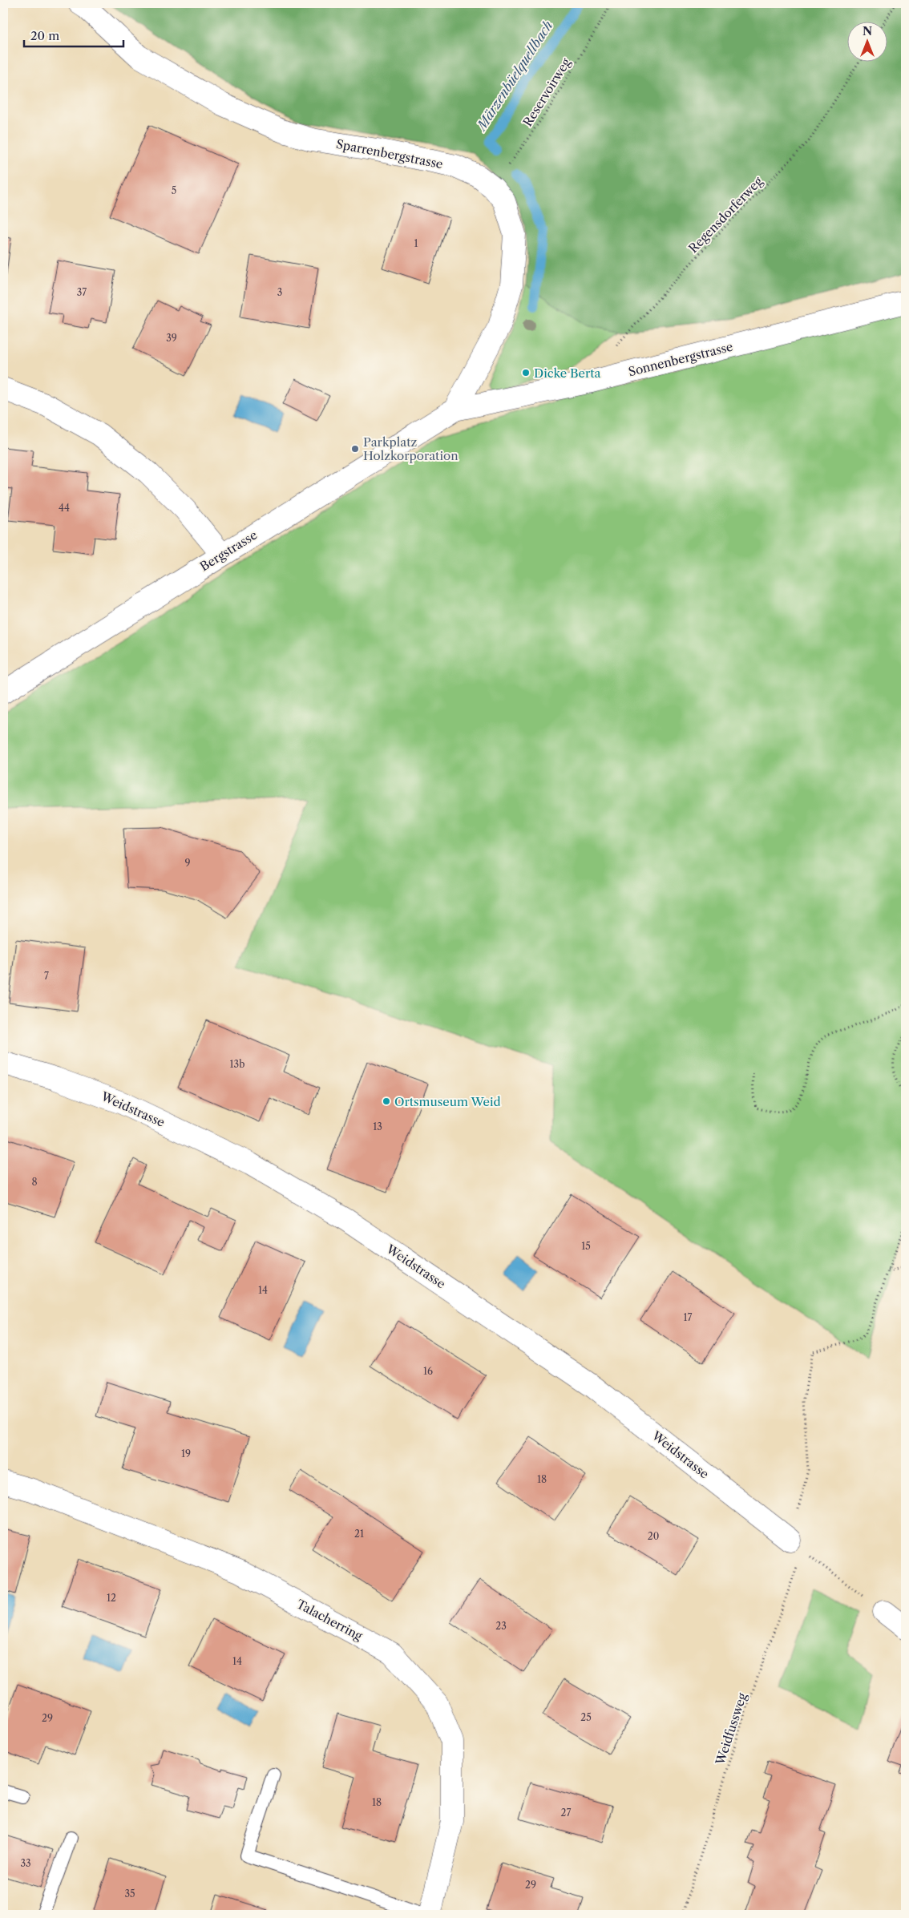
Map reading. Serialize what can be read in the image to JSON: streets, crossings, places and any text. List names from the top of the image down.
{
  "streets": {
    "street": [
      "Sparrenbergstrasse",
      "Sonnenbergstrasse",
      "Bergstrasse",
      "Weidstrasse",
      "Talacherring"
    ],
    "path": ["Reservoirweg", "Regensdorferweg", "Weidfussweg"]
  },
  "crossings": [
    ["Reservoirweg", "Sparrenbergstrasse"],
    ["Sparrenbergstrasse", "Sonnenbergstrasse"],
    ["Sparrenbergstrasse", "Bergstrasse"],
    ["Regensdorferweg", "Sonnenbergstrasse"],
    ["Sonnenbergstrasse", "Bergstrasse"],
    ["Weidstrasse", "Weidfussweg"]
  ],
  "water": ["Märzenbüelquellbach"],
  "places": ["Dicke Berta", "Parkplatz Holzkorporation", "Ortsmuseum Weid"],
  "house_numbers": [
    "5",
    "1",
    "37",
    "3",
    "39",
    "44",
    "9",
    "7",
    "13b",
    "13",
    "8",
    "15",
    "14",
    "17",
    "16",
    "19",
    "18",
    "21",
    "20",
    "12",
    "23",
    "14",
    "25",
    "29",
    "18",
    "27",
    "33",
    "29",
    "35"
  ],
  "scale_bar": "20 m",
  "north": "top"
}
